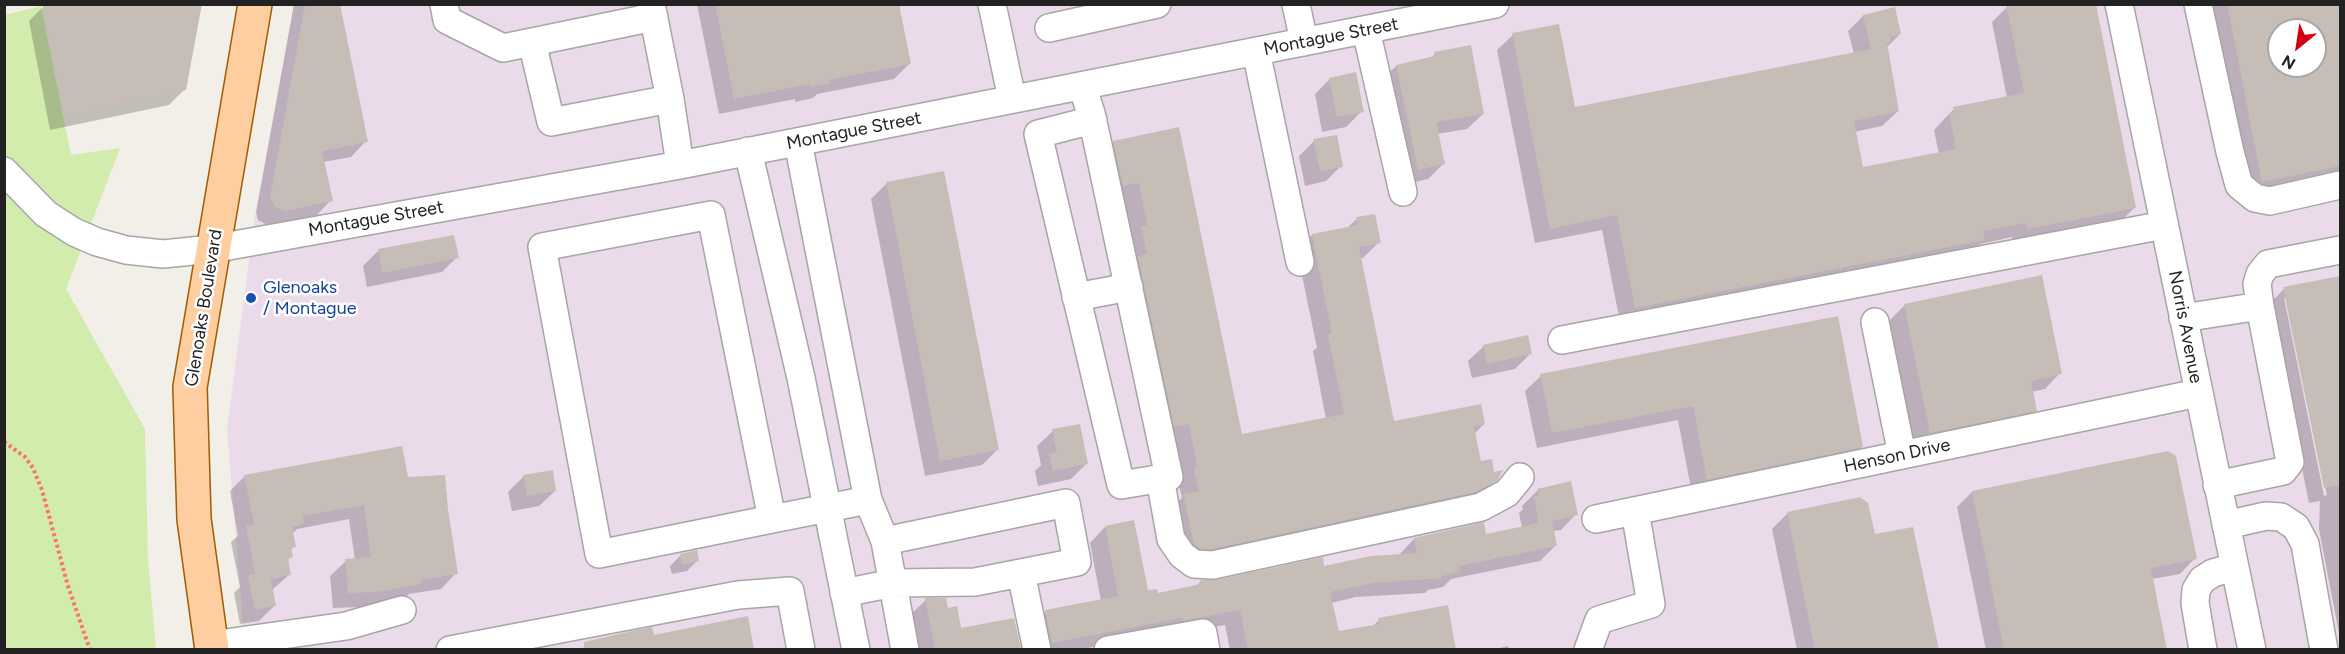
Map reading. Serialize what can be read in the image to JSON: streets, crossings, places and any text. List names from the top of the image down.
{
  "streets": {
    "main road": ["Glenoaks Boulevard"],
    "street": ["Montague Street", "Norris Avenue", "Henson Drive"]
  },
  "crossings": [
    ["Montague Street", "Glenoaks Boulevard"],
    ["Norris Avenue", "Henson Drive"]
  ],
  "places": ["Glenoaks / Montague"],
  "north": "bottom left"
}
